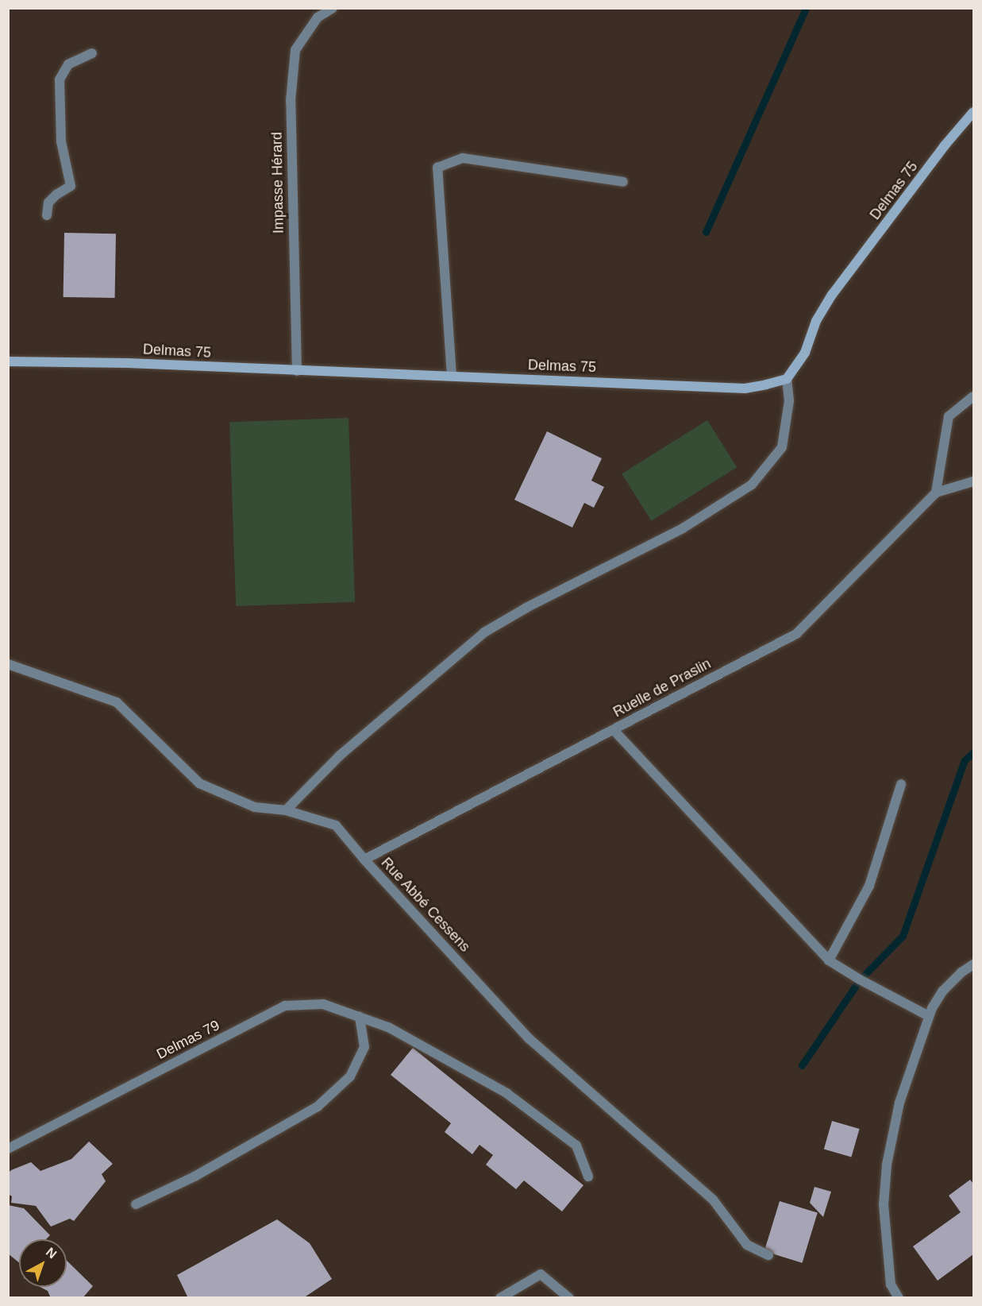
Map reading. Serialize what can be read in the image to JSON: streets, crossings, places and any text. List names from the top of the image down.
{
  "streets": {
    "street": [
      "Impasse Hérard",
      "Delmas 75",
      "Ruelle de Praslin",
      "Rue Abbé Cessens",
      "Delmas 79"
    ]
  },
  "crossings": [
    ["Impasse Hérard", "Delmas 75"],
    ["Ruelle de Praslin", "Rue Abbé Cessens"]
  ],
  "north": "top right"
}
